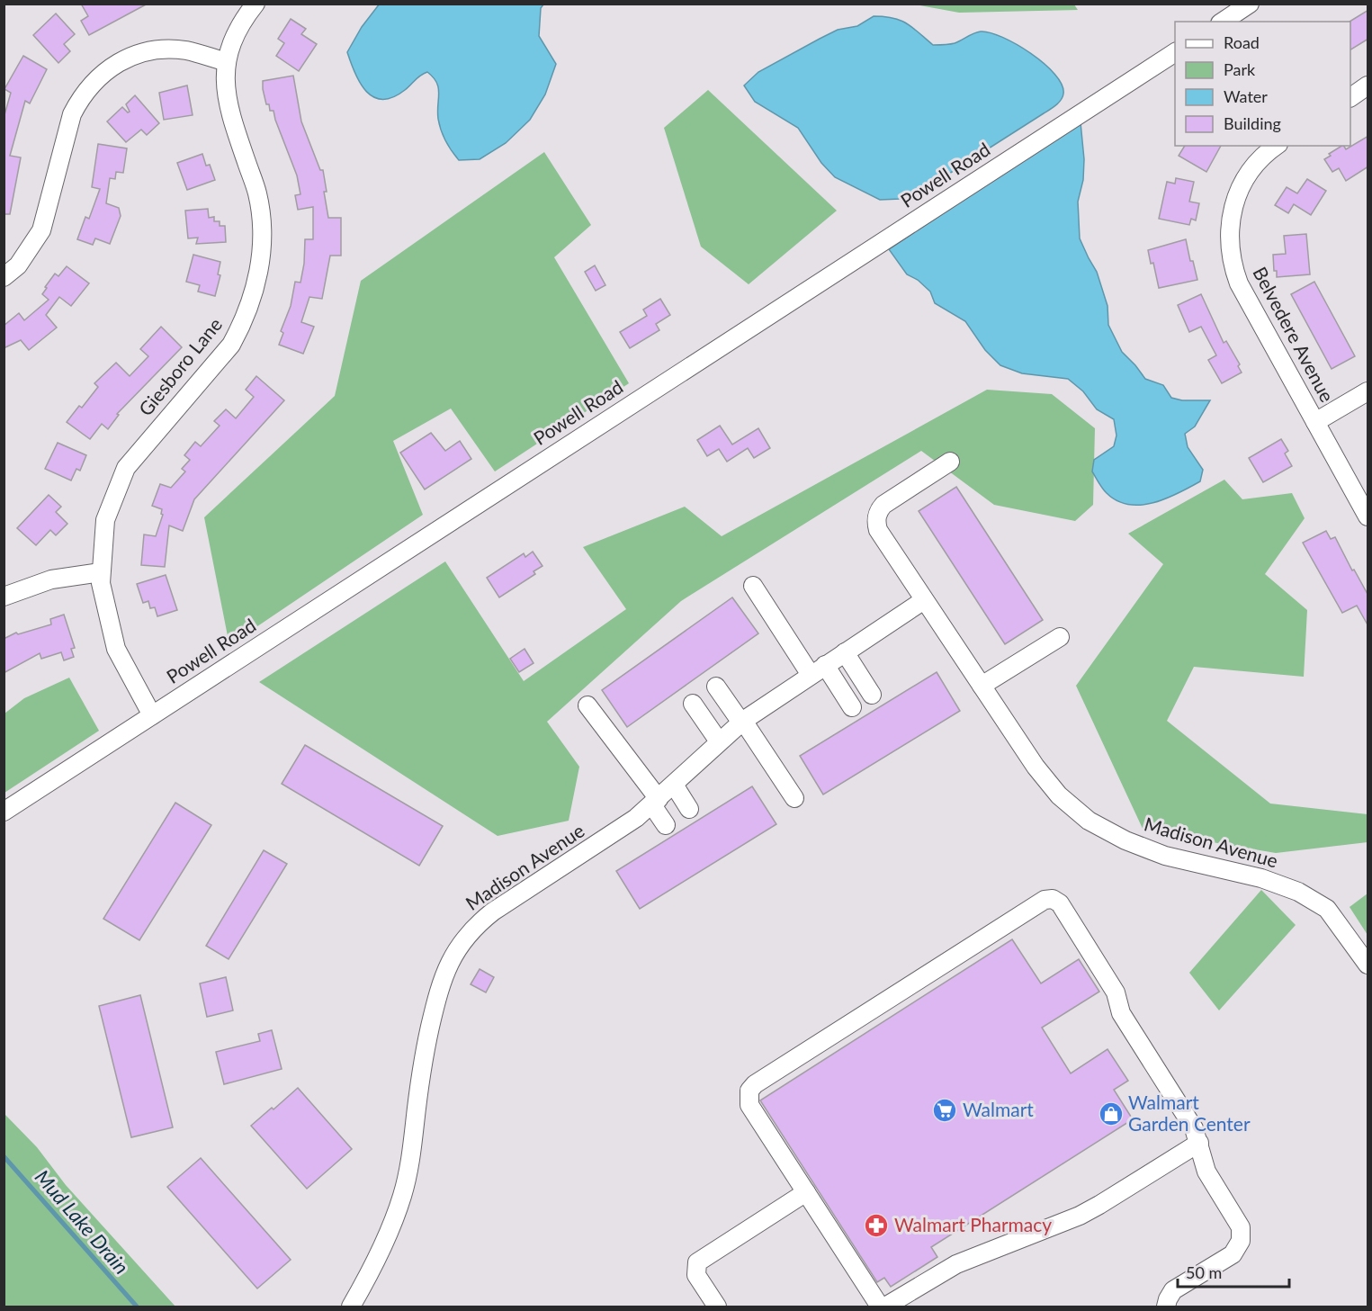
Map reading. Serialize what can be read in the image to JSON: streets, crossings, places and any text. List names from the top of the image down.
{
  "streets": {
    "street": [
      "Powell Road",
      "Belvedere Avenue",
      "Giesboro Lane",
      "Madison Avenue"
    ]
  },
  "crossings": [
    ["Powell Road", "Giesboro Lane"]
  ],
  "water": ["Mud Lake Drain"],
  "places": {
    "supermarket": ["Walmart"],
    "shop": ["Walmart Garden Center"],
    "pharmacy": ["Walmart Pharmacy"]
  },
  "legend": [
    "Road",
    "Park",
    "Water",
    "Building"
  ],
  "scale_bar": "50 m"
}
